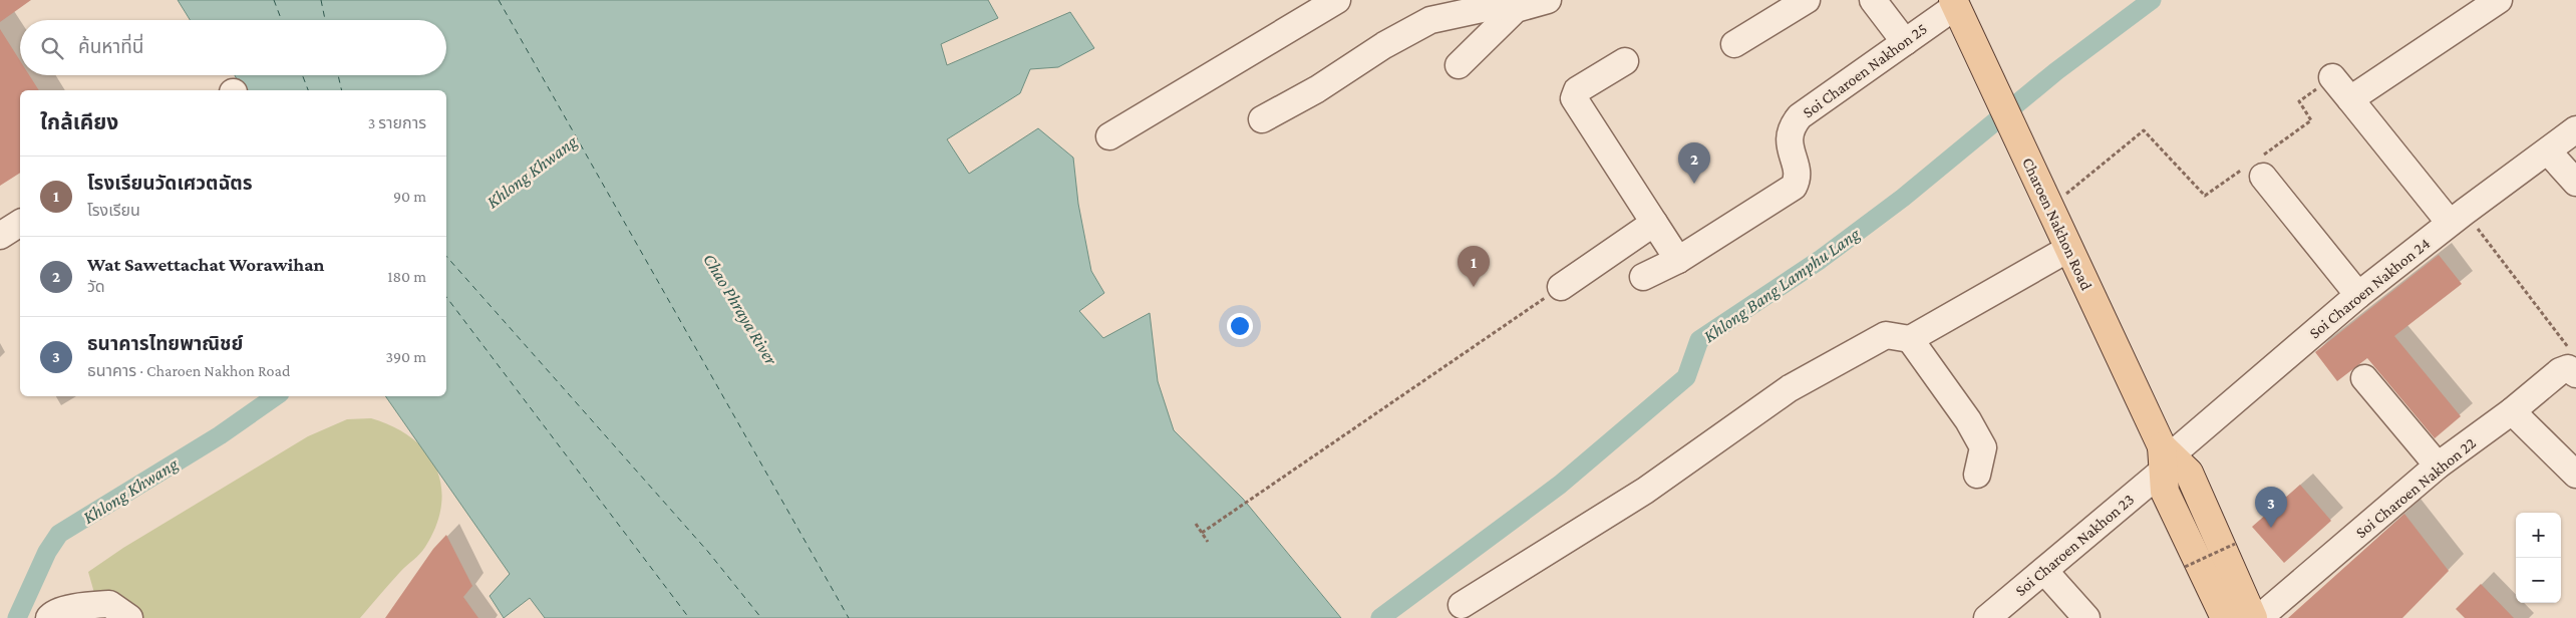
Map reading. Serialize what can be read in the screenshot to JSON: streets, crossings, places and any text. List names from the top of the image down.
{
  "streets": {
    "main road": ["Charoen Nakhon Road"],
    "street": [
      "Soi Charoen Nakhon 25",
      "Soi Charoen Nakhon 24",
      "Soi Charoen Nakhon 22",
      "Soi Charoen Nakhon 23"
    ]
  },
  "crossings": [
    ["Soi Charoen Nakhon 25", "Charoen Nakhon Road"],
    ["Charoen Nakhon Road", "Soi Charoen Nakhon 24"],
    ["Charoen Nakhon Road", "Soi Charoen Nakhon 23"],
    ["Soi Charoen Nakhon 24", "Soi Charoen Nakhon 23"]
  ],
  "water": ["Khlong Khwang", "Khlong Bang Lamphu Lang", "Chao Phraya River"],
  "page": {
    "search": "ค้นหาที่นี่",
    "heading": ["ใกล้เคียง", "3 รายการ"],
    "pins": ["2", "1", "3"],
    "list": [
      {
        "mark": "1",
        "name": "โรงเรียนวัดเศวตฉัตร",
        "note": "โรงเรียน",
        "value": "90 m"
      },
      {
        "mark": "2",
        "name": "Wat Sawettachat Worawihan",
        "note": "วัด",
        "value": "180 m"
      },
      {
        "mark": "3",
        "name": "ธนาคารไทยพาณิชย์",
        "note": "ธนาคาร · Charoen Nakhon Road",
        "value": "390 m"
      }
    ],
    "map_buttons": ["+", "−"]
  }
}
